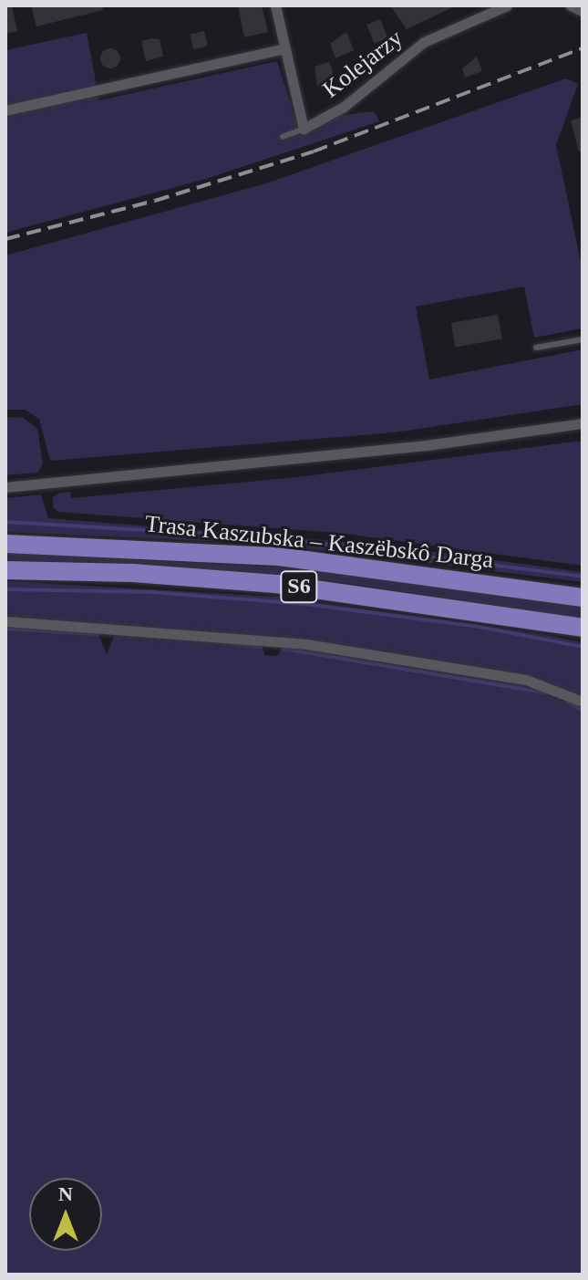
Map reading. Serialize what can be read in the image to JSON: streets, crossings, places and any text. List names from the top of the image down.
{
  "streets": {
    "highway": ["Trasa Kaszubska – Kaszëbskô Darga", "S6"],
    "street": ["Kolejarzy"]
  },
  "north": "top"
}
